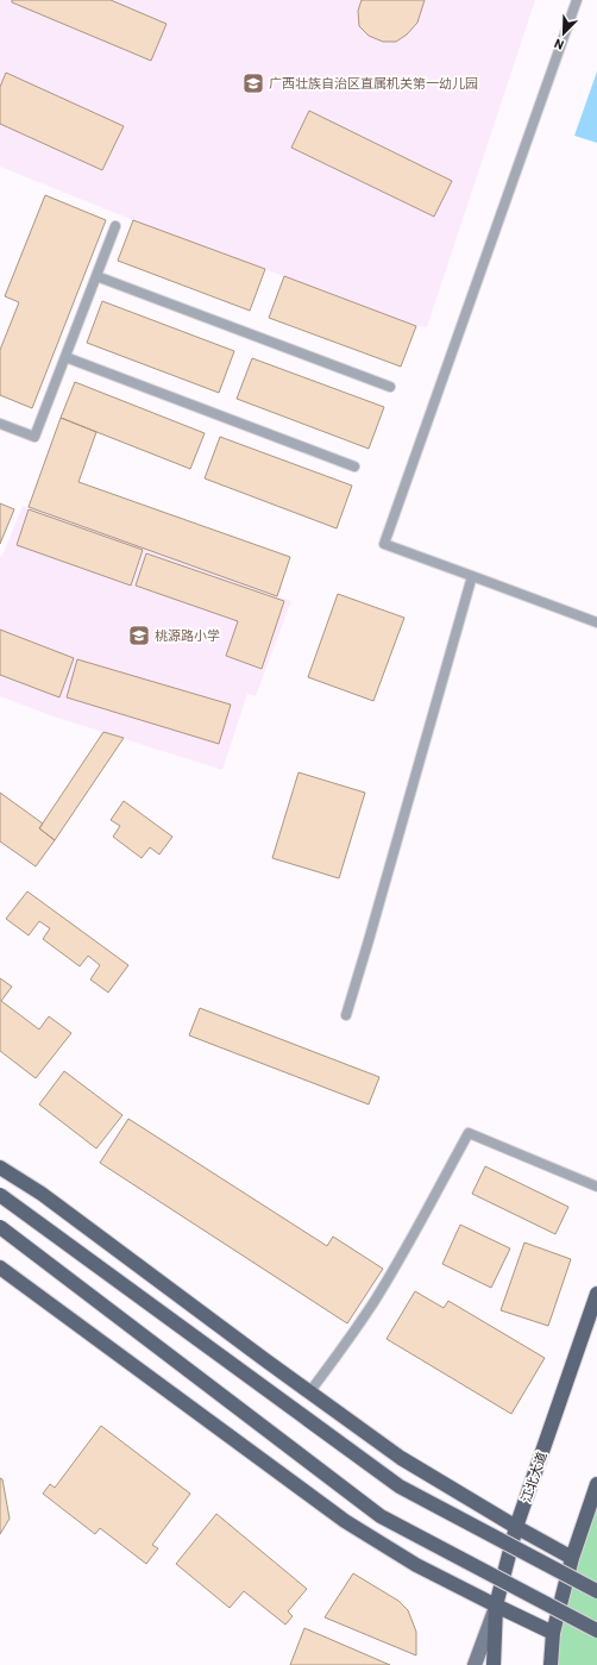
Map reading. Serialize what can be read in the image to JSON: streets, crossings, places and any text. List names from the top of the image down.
{
  "streets": {
    "main road": ["江北大道"]
  },
  "places": {
    "school or university": ["广西壮族自治区直属机关第一幼儿园", "桃源路小学"]
  },
  "north": "bottom left"
}
